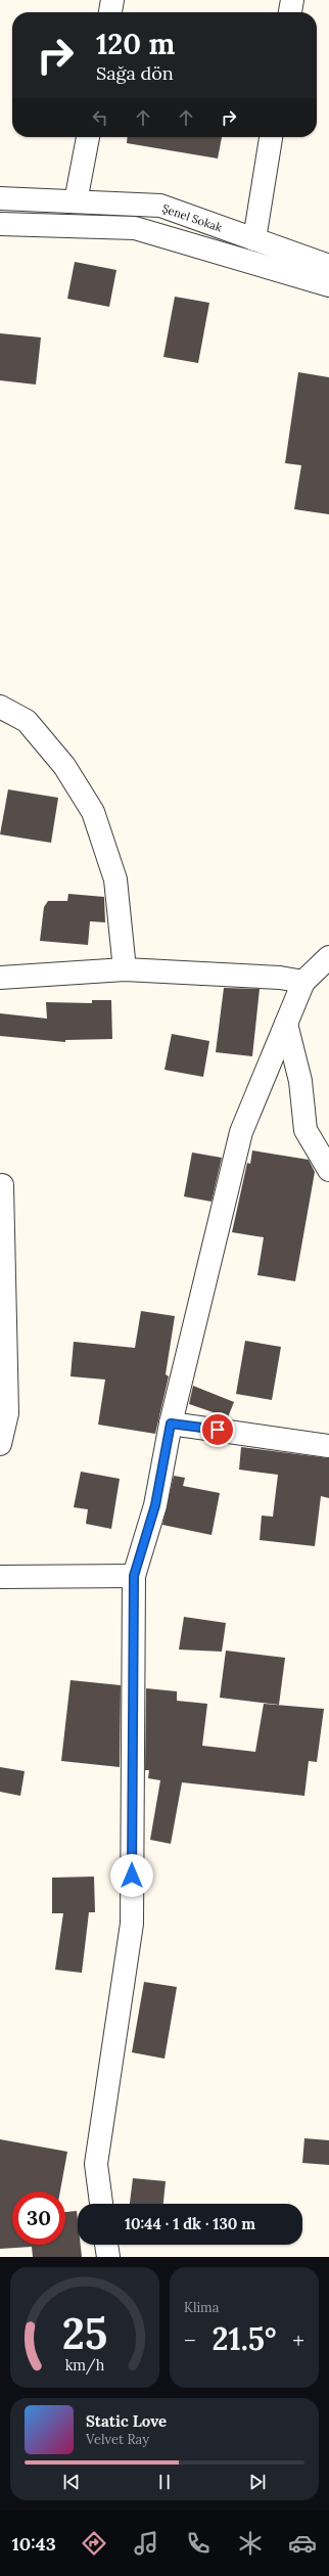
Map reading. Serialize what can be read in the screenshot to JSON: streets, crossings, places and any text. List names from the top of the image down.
{
  "streets": {
    "street": ["Şenel Sokak"]
  },
  "page": {
    "turn": ["120 m", "Sağa dön"],
    "limit": "30",
    "trip": "10:44 · 1 dk · 130 m",
    "tile": "Klima",
    "heat": ["−", "21.5°", "+"],
    "song": ["Static Love", "Velvet Ray"],
    "tabs": "10:43",
    "gauge": ["25", "km/h"]
  }
}
